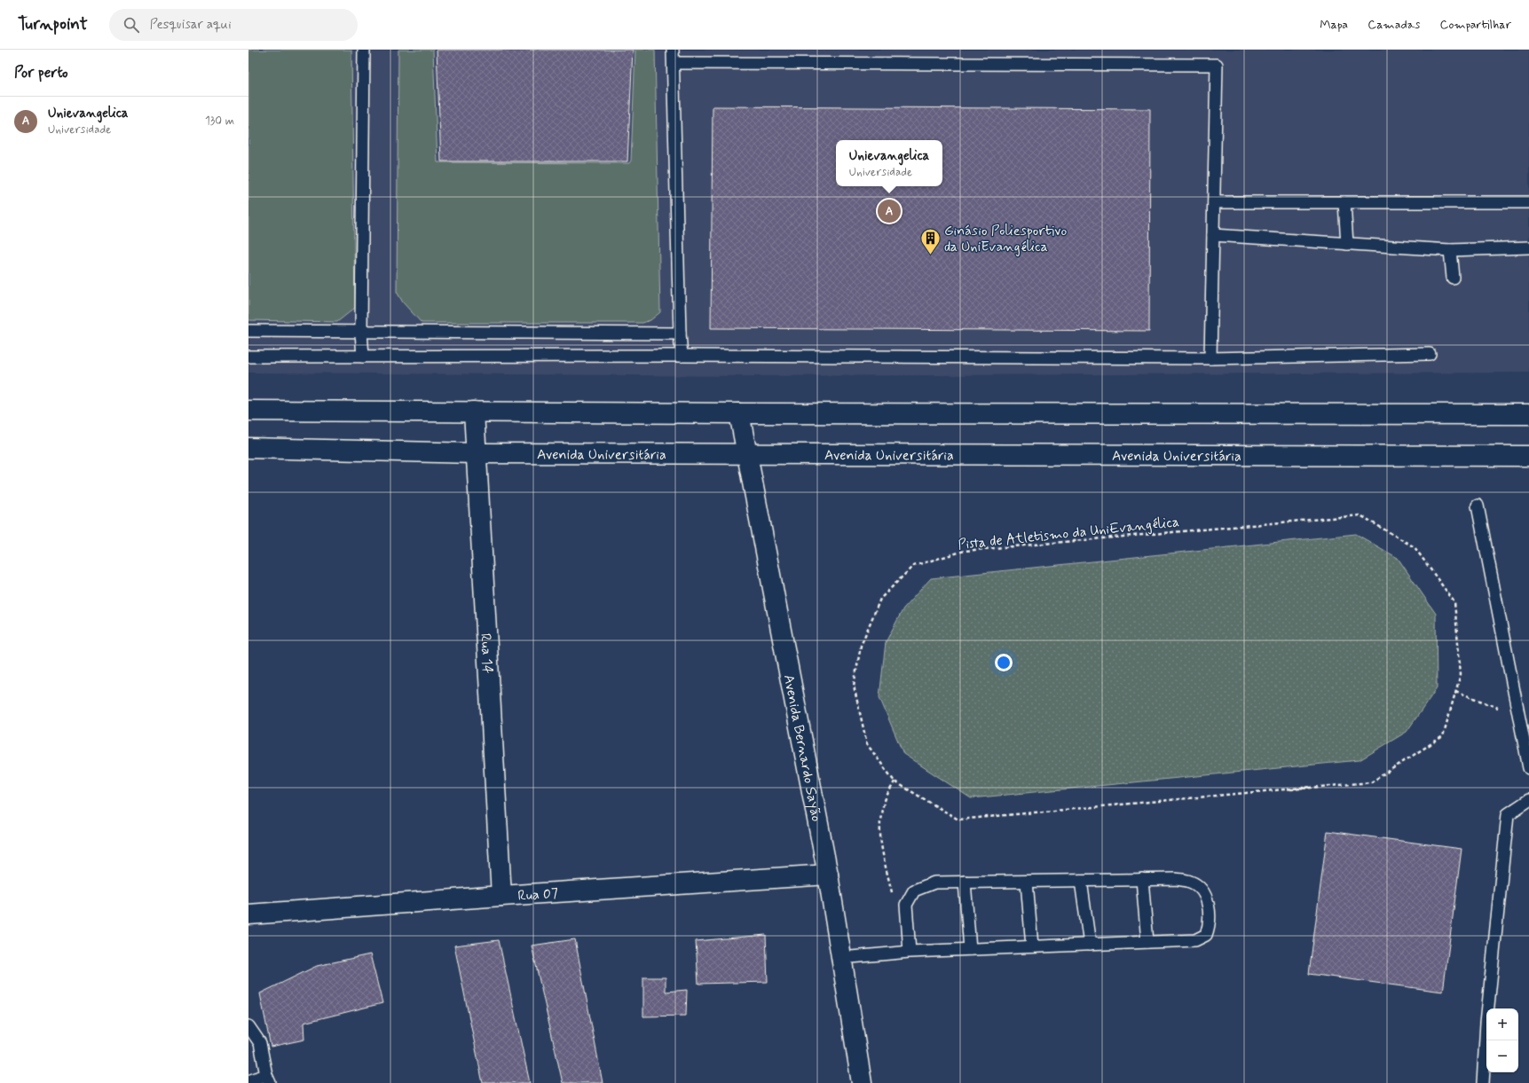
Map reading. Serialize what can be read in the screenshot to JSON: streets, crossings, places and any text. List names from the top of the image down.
{
  "streets": {
    "main road": [
      "Avenida Universitária",
      "Rua 14",
      "Avenida Bernardo Sayão",
      "Rua 07"
    ],
    "path": ["Pista de Atletismo da UniEvangélica"]
  },
  "crossings": [
    ["Avenida Universitária", "Rua 14"],
    ["Avenida Universitária", "Avenida Bernardo Sayão"],
    ["Rua 14", "Rua 07"],
    ["Avenida Bernardo Sayão", "Rua 07"]
  ],
  "places": {
    "building": ["Ginásio Poliesportivo da UniEvangélica"]
  },
  "page": {
    "header": "Turnpoint",
    "search": "Pesquisar aqui",
    "nav": ["Mapa", "Camadas", "Compartilhar"],
    "heading": "Por perto",
    "list": [
      {
        "mark": "A",
        "name": "Unievangelica",
        "note": "Universidade",
        "value": "130 m"
      }
    ],
    "popup": ["Unievangelica", "Universidade"],
    "pins": "A",
    "map_buttons": ["+", "−"]
  }
}
